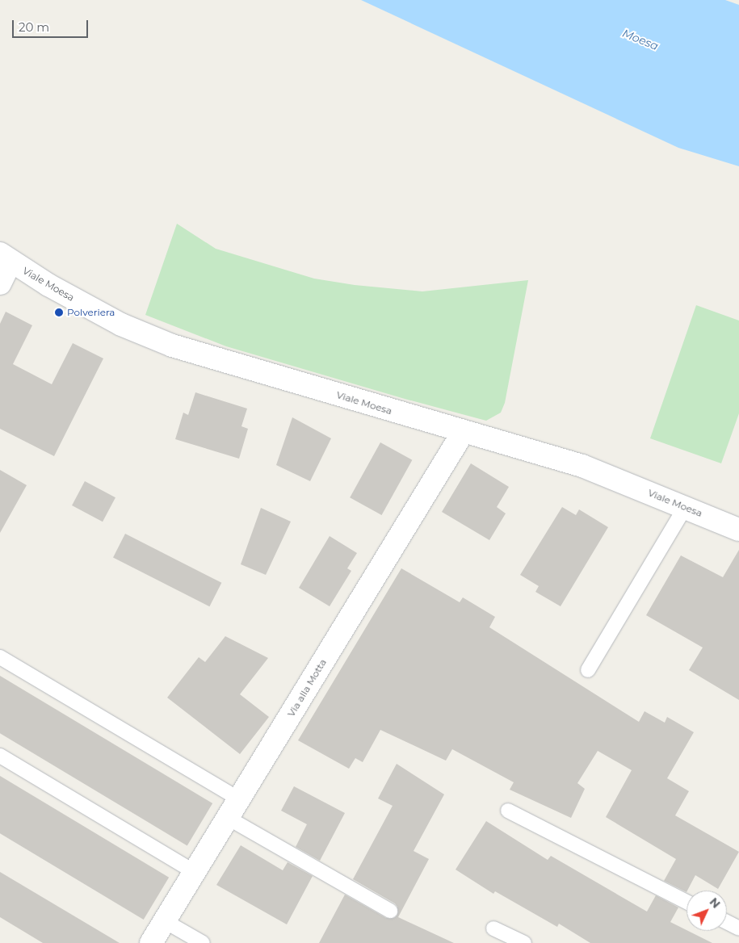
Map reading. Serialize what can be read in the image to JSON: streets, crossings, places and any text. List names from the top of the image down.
{
  "streets": {
    "street": ["Viale Moesa", "Via alla Motta"]
  },
  "crossings": [
    ["Viale Moesa", "Via alla Motta"]
  ],
  "water": ["Moesa"],
  "places": ["Polveriera"],
  "scale_bar": "20 m",
  "north": "top right"
}
